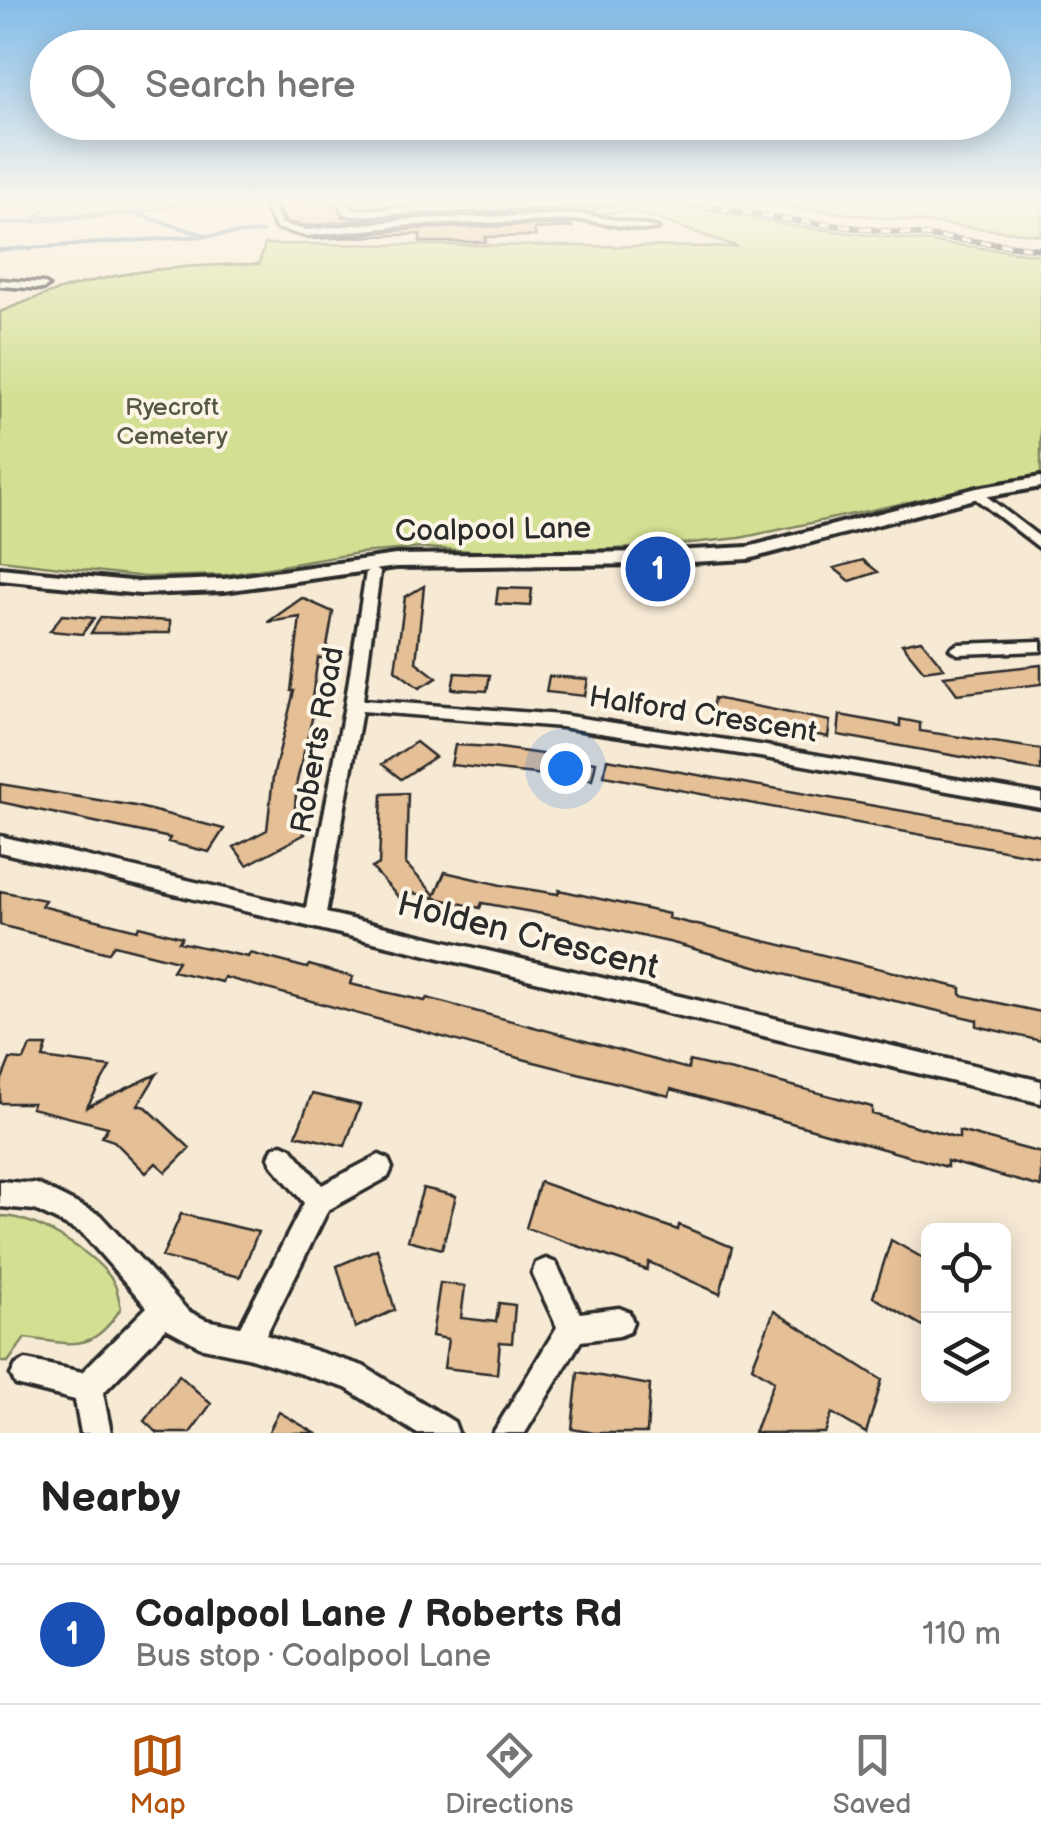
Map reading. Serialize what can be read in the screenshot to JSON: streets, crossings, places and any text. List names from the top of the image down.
{
  "streets": {
    "street": [
      "Coalpool Lane",
      "Halford Crescent",
      "Roberts Road",
      "Holden Crescent"
    ]
  },
  "crossings": [
    ["Halford Crescent", "Roberts Road"],
    ["Roberts Road", "Holden Crescent"]
  ],
  "parks": ["Ryecroft Cemetery"],
  "page": {
    "search": "Search here",
    "pins": "1",
    "heading": "Nearby",
    "list": [
      {
        "mark": "1",
        "name": "Coalpool Lane / Roberts Rd",
        "note": "Bus stop · Coalpool Lane",
        "value": "110 m"
      }
    ],
    "nav": ["Map", "Directions", "Saved"]
  }
}
